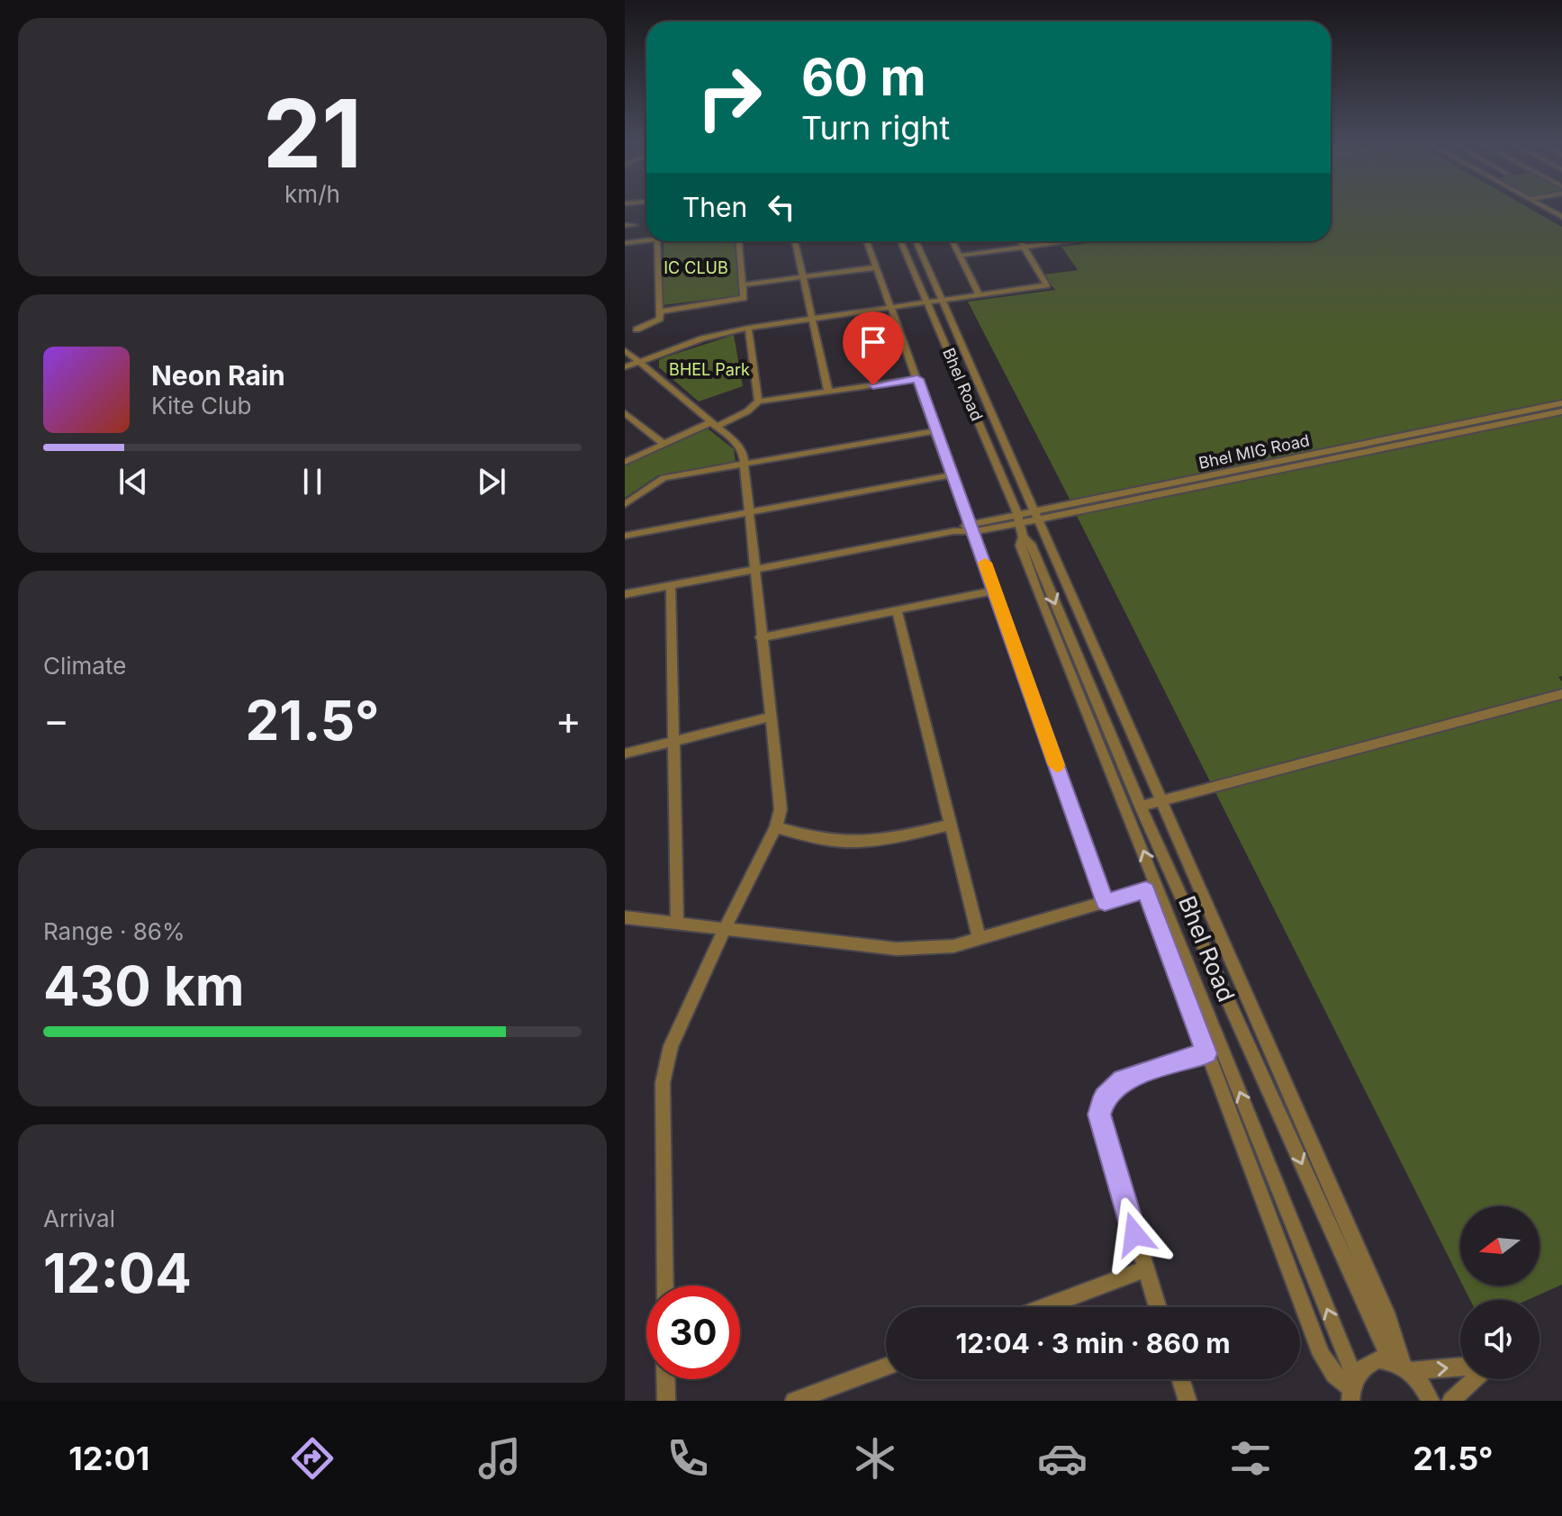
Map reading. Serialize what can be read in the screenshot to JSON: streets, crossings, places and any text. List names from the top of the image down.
{
  "streets": {
    "street": ["Bhel Road", "Bhel MIG Road"]
  },
  "crossings": [
    ["Bhel Road", "Bhel MIG Road"]
  ],
  "parks": ["IC CLUB", "BHEL Park"],
  "north": "left",
  "page": {
    "tile": [
      ["21", "km/h"],
      "Climate",
      ["Range · 86%", "430 km"],
      ["Arrival", "12:04"]
    ],
    "turn": ["60 m", "Turn right"],
    "then": "Then",
    "song": ["Neon Rain", "Kite Club"],
    "heat": ["−", "21.5°", "+"],
    "limit": "30",
    "trip": "12:04 · 3 min · 860 m",
    "tabs": ["12:01", "21.5°"]
  }
}
